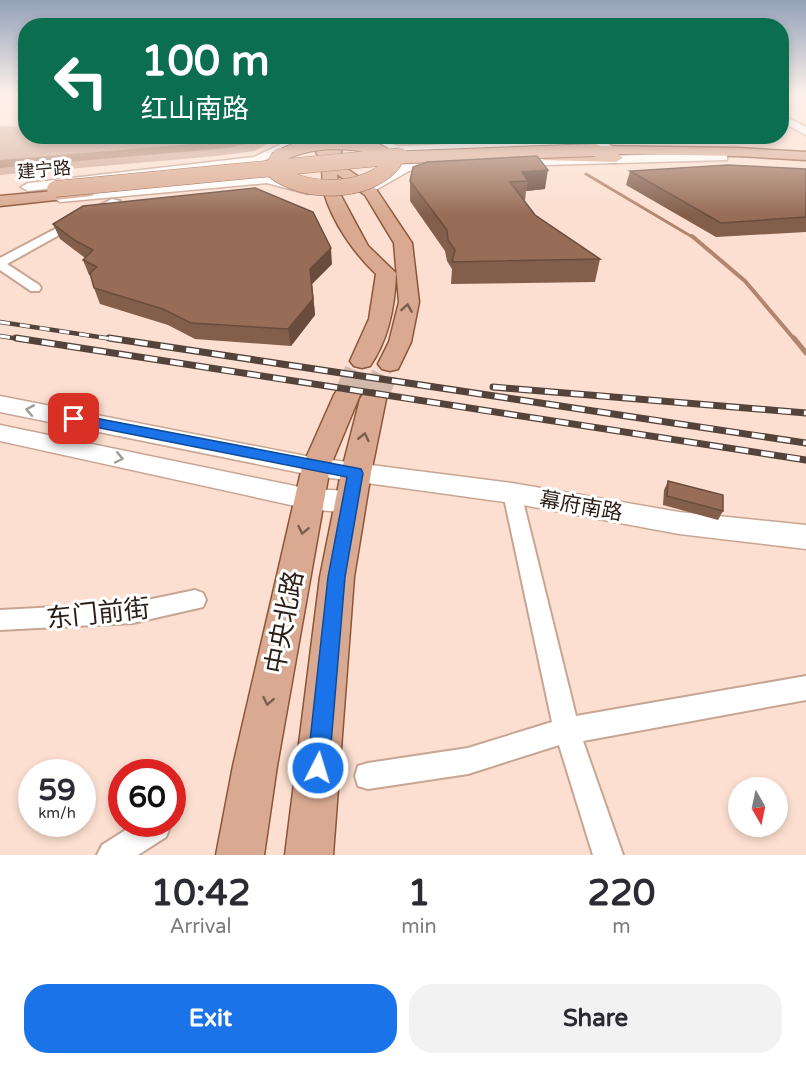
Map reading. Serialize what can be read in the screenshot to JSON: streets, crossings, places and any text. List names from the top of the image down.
{
  "streets": {
    "main road": ["建宁路", "幕府南路", "中央北路"],
    "street": ["东门前街"]
  },
  "crossings": [
    ["幕府南路", "中央北路"]
  ],
  "north": "bottom",
  "page": {
    "turn": ["100 m", "红山南路"],
    "speed": "59 km/h",
    "limit": "60",
    "eta": [
      "10:42",
      "Arrival",
      "1",
      "min",
      "220",
      "m"
    ],
    "buttons": ["Exit", "Share"]
  }
}
